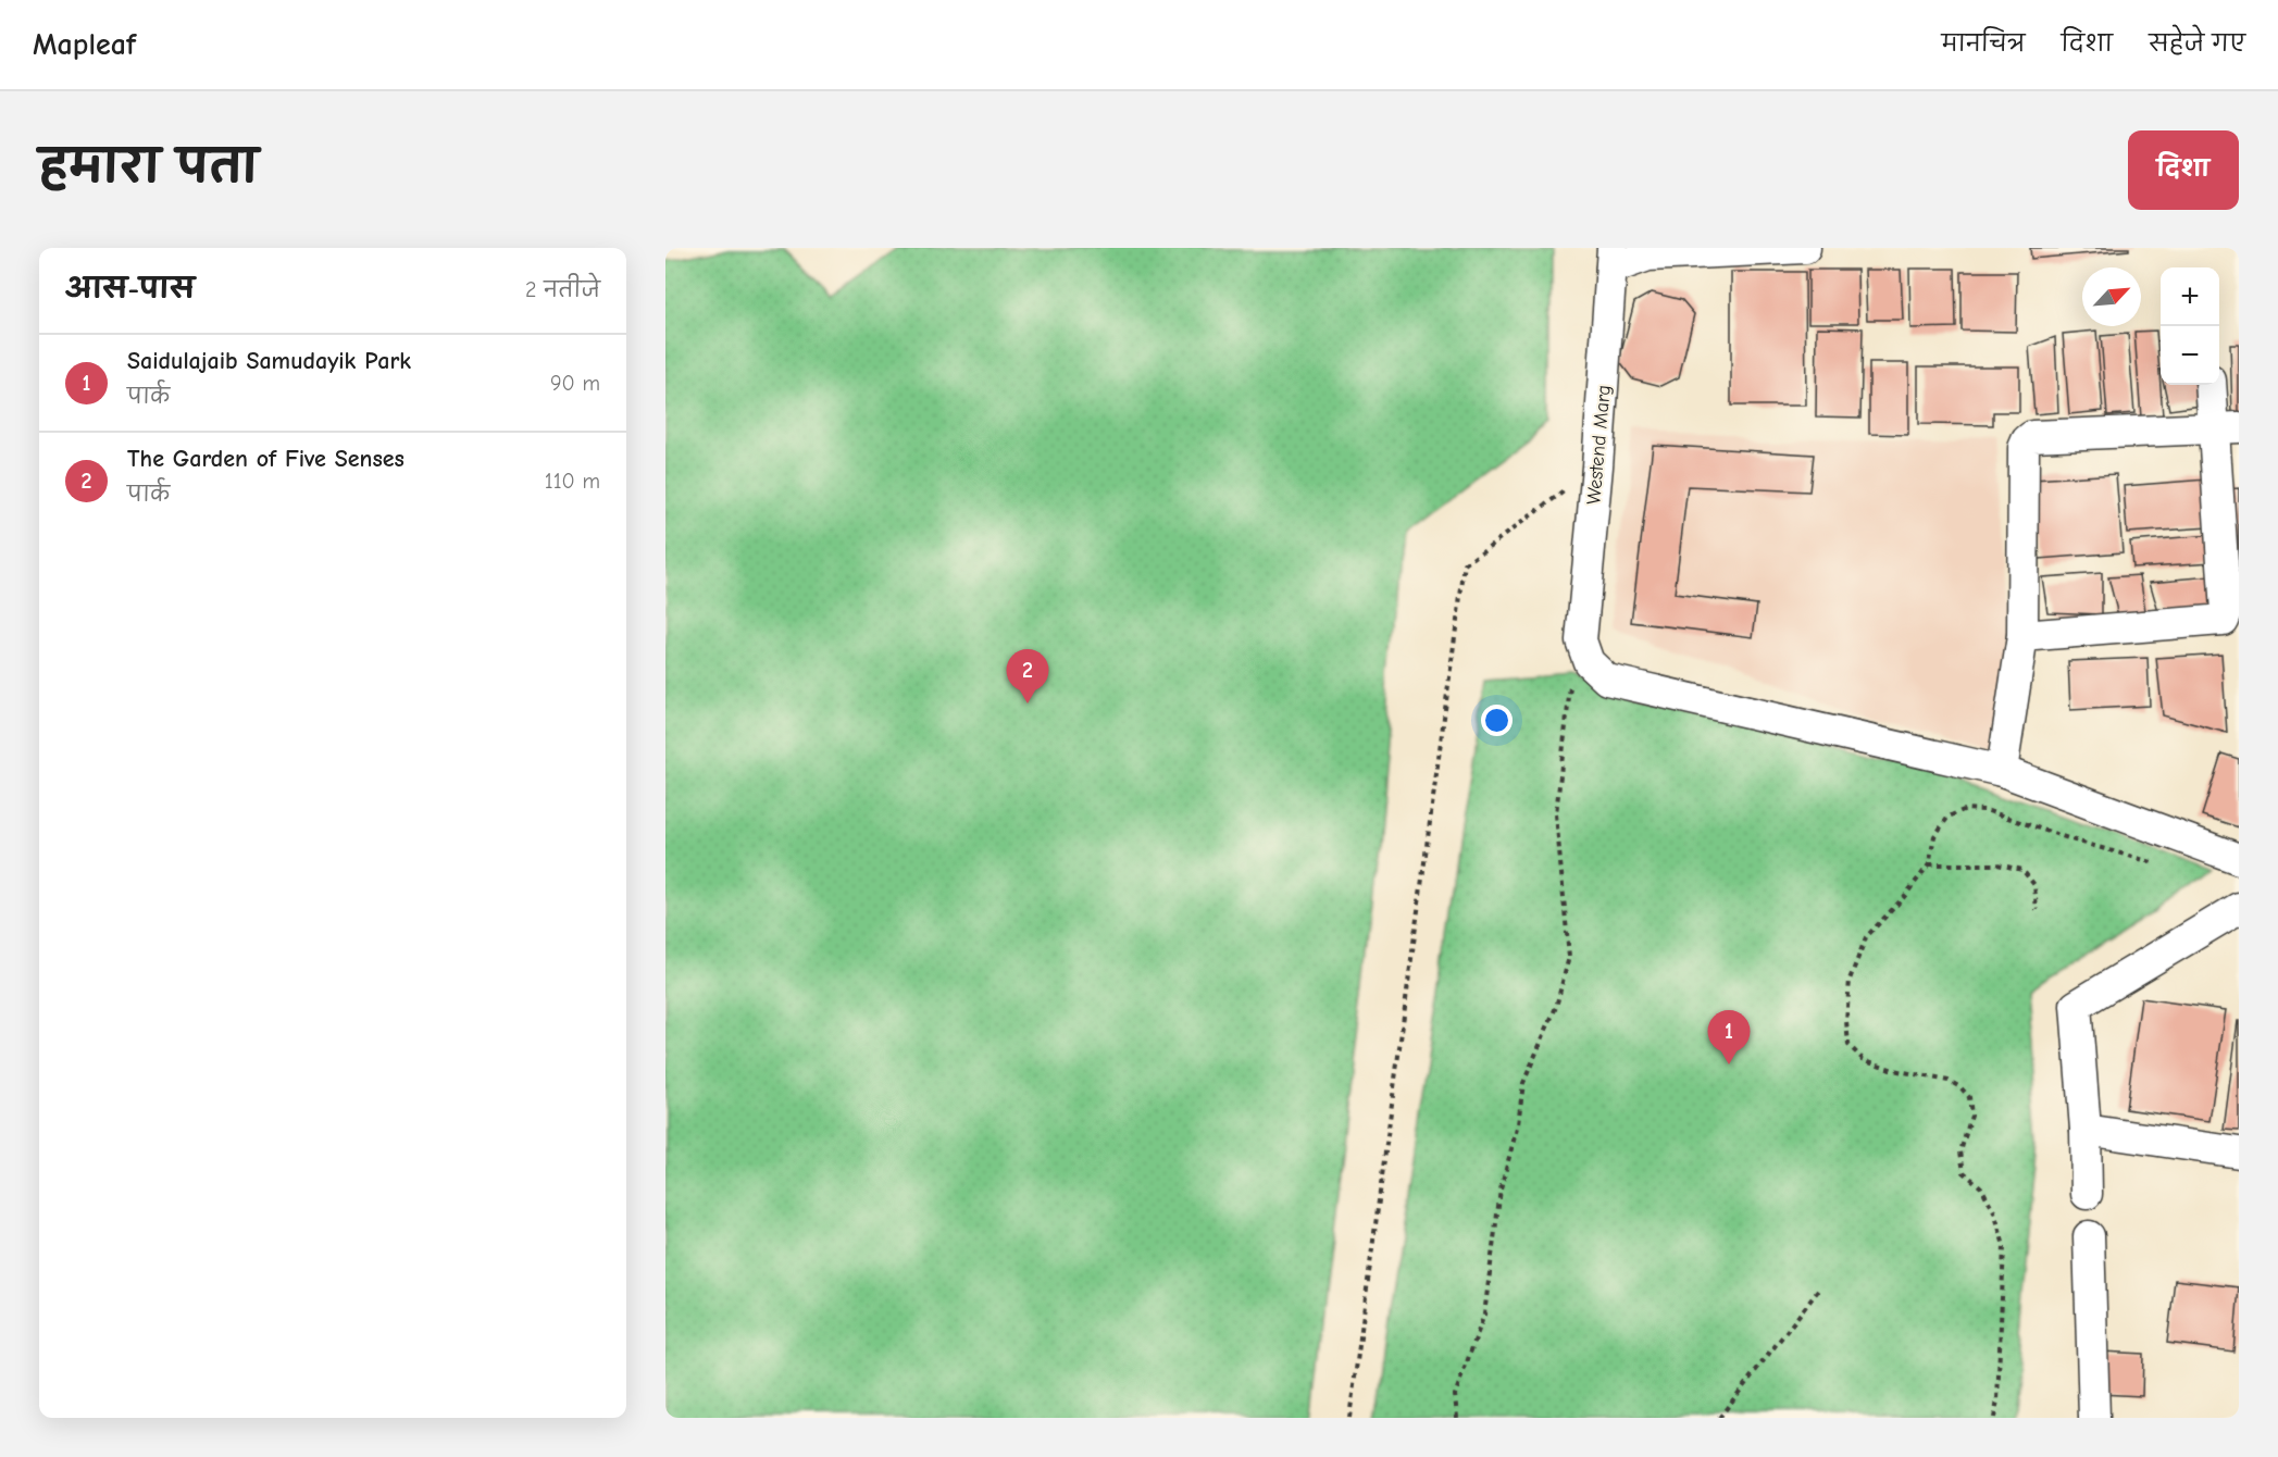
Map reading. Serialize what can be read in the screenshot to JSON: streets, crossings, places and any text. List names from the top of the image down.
{
  "streets": {
    "street": ["Westend Marg"]
  },
  "north": "top right",
  "page": {
    "header": "Mapleaf",
    "nav": ["मानचित्र", "दिशा", "सहेजे गए"],
    "title": "हमारा पता",
    "buttons": "दिशा",
    "heading": ["आस-पास", "2 नतीजे"],
    "map_buttons": ["+", "−"],
    "list": [
      {
        "mark": "1",
        "name": "Saidulajaib Samudayik Park",
        "note": "पार्क",
        "value": "90 m"
      },
      {
        "mark": "2",
        "name": "The Garden of Five Senses",
        "note": "पार्क",
        "value": "110 m"
      }
    ],
    "pins": ["2", "1"]
  }
}
